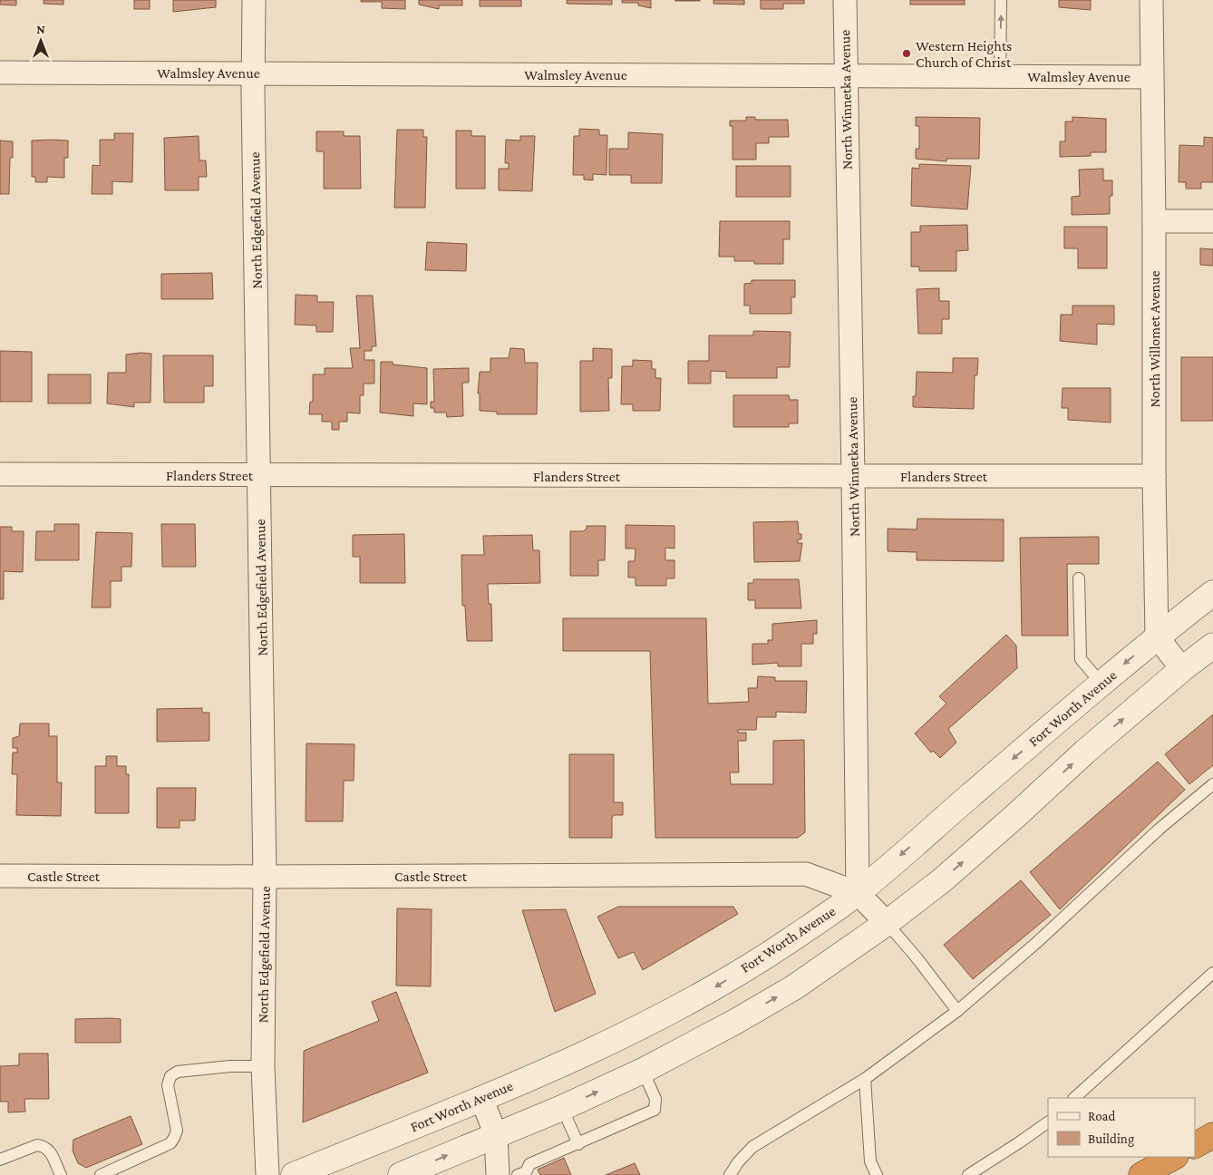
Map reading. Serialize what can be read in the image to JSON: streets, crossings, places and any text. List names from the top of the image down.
{
  "streets": {
    "main road": ["Fort Worth Avenue"],
    "street": [
      "Walmsley Avenue",
      "North Winnetka Avenue",
      "North Edgefield Avenue",
      "North Willomet Avenue",
      "Flanders Street",
      "Castle Street"
    ]
  },
  "crossings": [
    ["Walmsley Avenue", "North Winnetka Avenue"],
    ["Walmsley Avenue", "North Edgefield Avenue"],
    ["Walmsley Avenue", "North Willomet Avenue"],
    ["North Winnetka Avenue", "Flanders Street"],
    ["North Winnetka Avenue", "Fort Worth Avenue"],
    ["North Winnetka Avenue", "Castle Street"],
    ["North Edgefield Avenue", "Flanders Street"],
    ["North Edgefield Avenue", "Castle Street"],
    ["North Willomet Avenue", "Flanders Street"],
    ["North Willomet Avenue", "Fort Worth Avenue"],
    ["Fort Worth Avenue", "Castle Street"]
  ],
  "places": ["Western Heights Church of Christ"],
  "legend": ["Road", "Building"],
  "north": "top"
}
